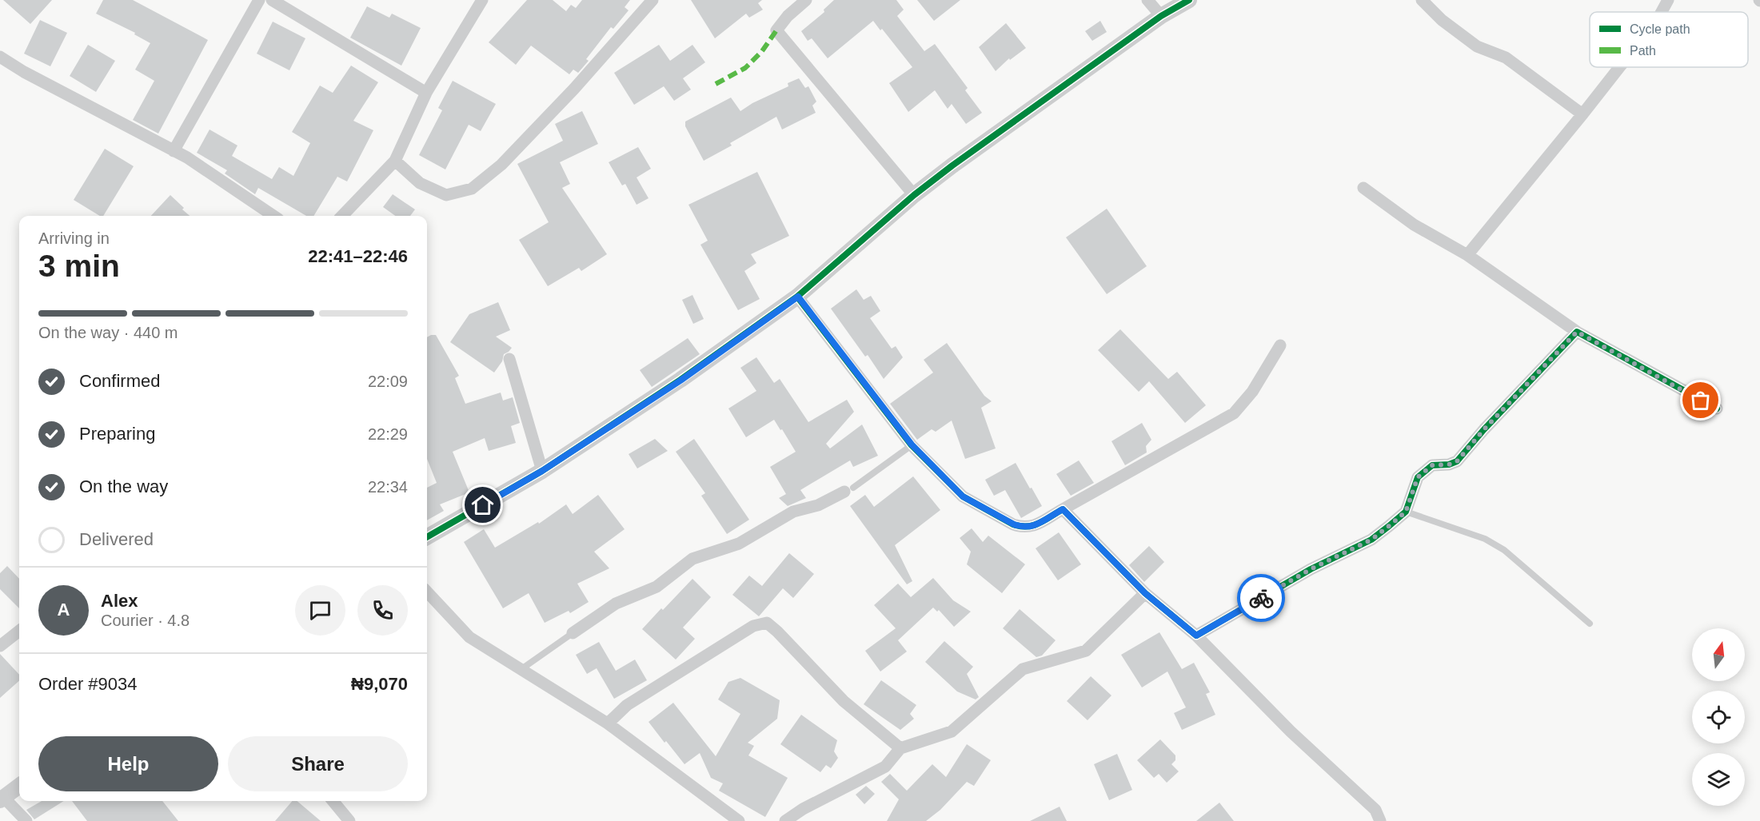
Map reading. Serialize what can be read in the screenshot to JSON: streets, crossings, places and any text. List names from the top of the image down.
{
  "legend": ["Cycle path", "Path"],
  "north": "top",
  "page": {
    "heading": ["3 min", "Arriving in", "22:41–22:46"],
    "panel": [
      "Alex",
      "Courier · 4.8",
      "Order #9034",
      "₦9,070"
    ],
    "bar": "On the way · 440 m",
    "list": [
      ["Confirmed", "22:09"],
      ["Preparing", "22:29"],
      ["On the way", "22:34"],
      "Delivered"
    ],
    "round": "A",
    "buttons": ["Help", "Share"]
  }
}
